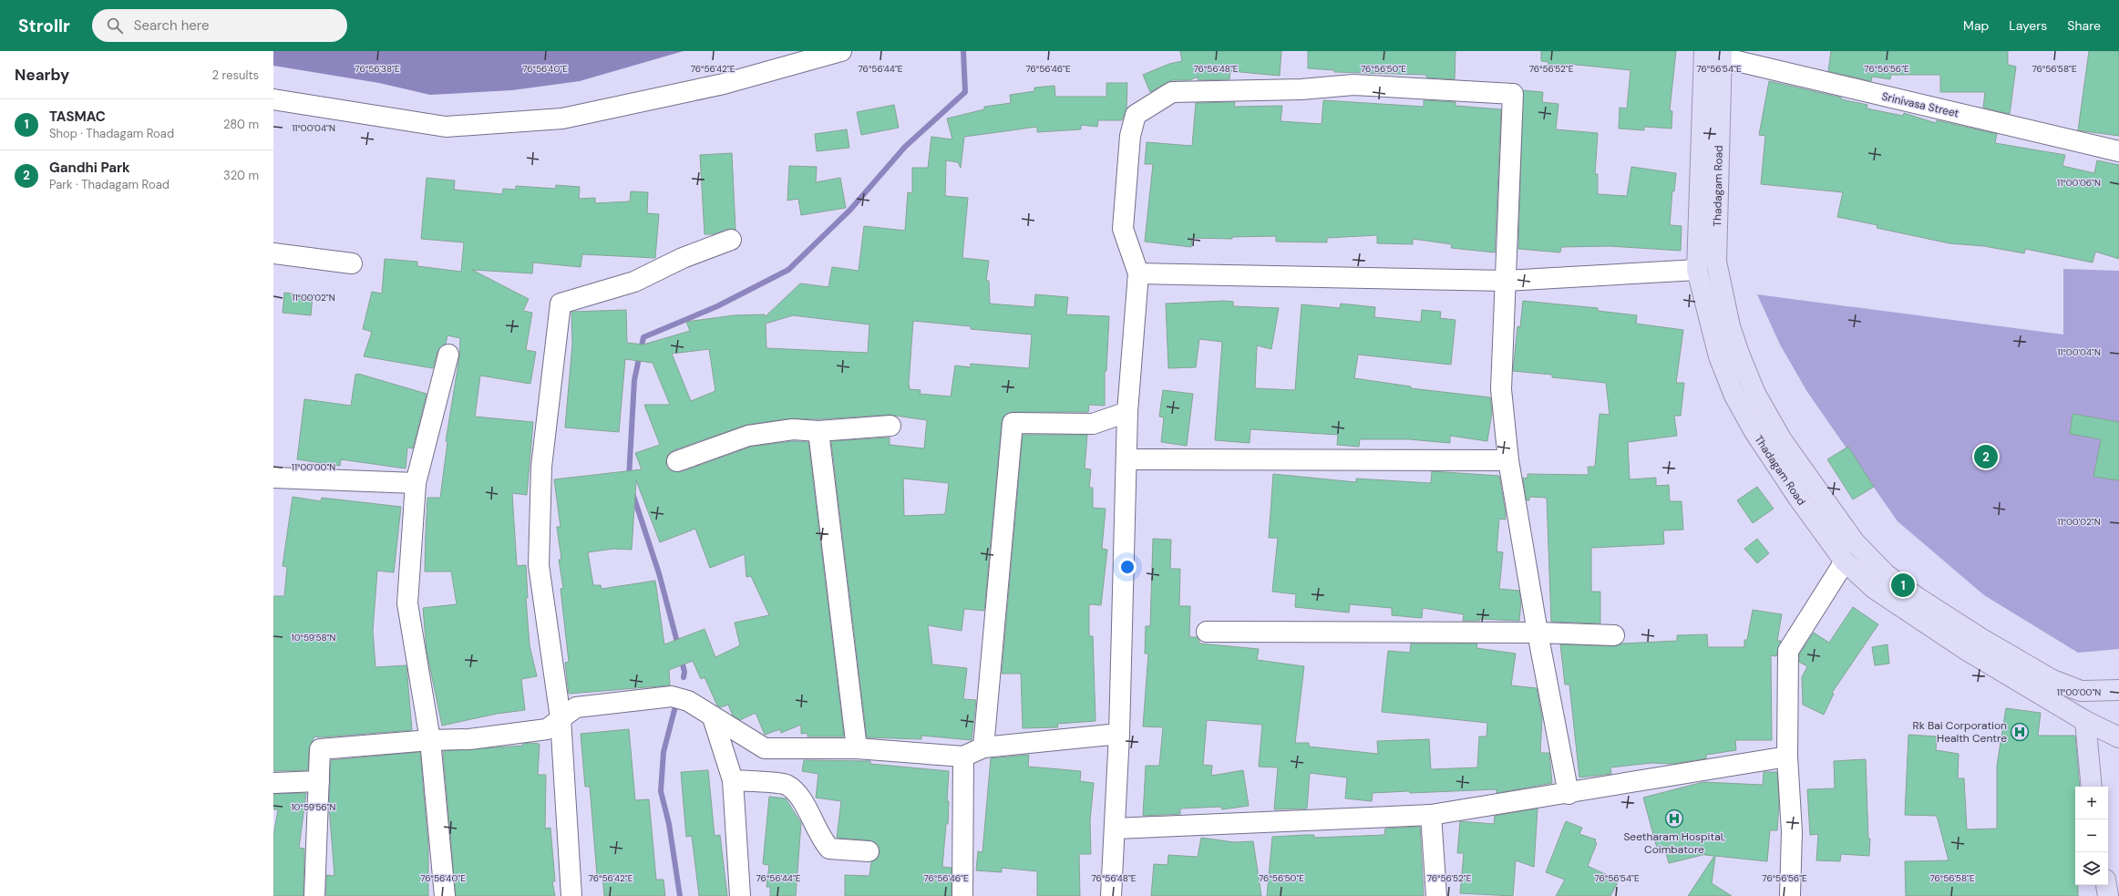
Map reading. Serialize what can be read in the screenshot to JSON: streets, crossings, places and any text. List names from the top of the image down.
{
  "streets": {
    "main road": ["Thadagam Road"],
    "street": ["Srinivasa Street"]
  },
  "crossings": [
    ["Srinivasa Street", "Thadagam Road"]
  ],
  "places": {
    "hospital": ["Rk Bai Corporation Health Centre", "Seetharam Hospital, Coimbatore"]
  },
  "page": {
    "header": "Strollr",
    "search": "Search here",
    "nav": ["Map", "Layers", "Share"],
    "heading": ["Nearby", "2 results"],
    "list": [
      {
        "mark": "1",
        "name": "TASMAC",
        "note": "Shop · Thadagam Road",
        "value": "280 m"
      },
      {
        "mark": "2",
        "name": "Gandhi Park",
        "note": "Park · Thadagam Road",
        "value": "320 m"
      }
    ],
    "pins": ["2", "1"],
    "map_buttons": ["+", "−"]
  },
  "coordinates": [
    "76°56'38\"E",
    "76°56'40\"E",
    "76°56'42\"E",
    "76°56'44\"E",
    "76°56'46\"E",
    "76°56'48\"E",
    "76°56'50\"E",
    "76°56'52\"E",
    "76°56'54\"E",
    "76°56'56\"E",
    "76°56'58\"E",
    "11°00'04\"N",
    "11°00'06\"N",
    "11°00'02\"N",
    "11°00'00\"N",
    "10°59'58\"N",
    "10°59'56\"N"
  ]
}
